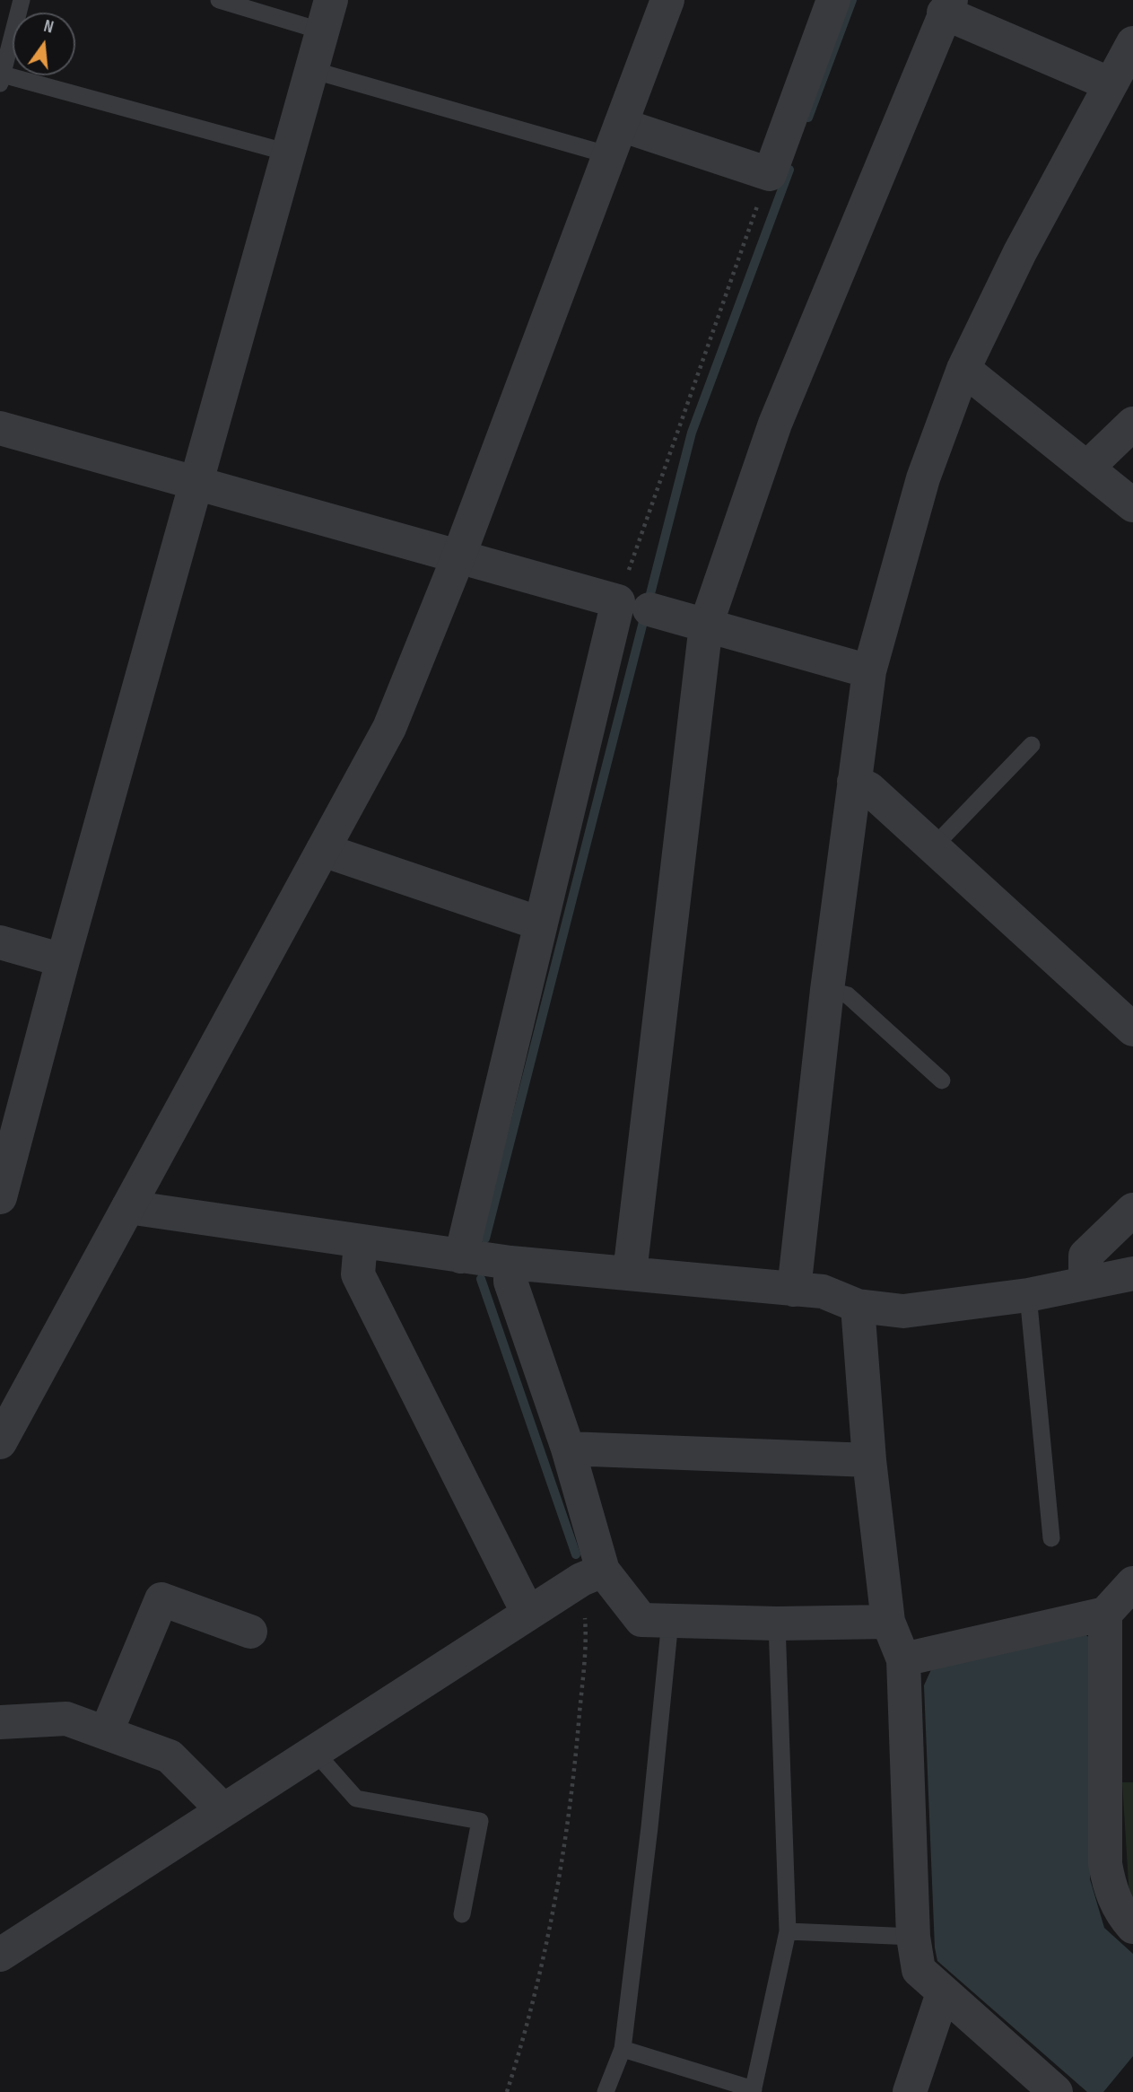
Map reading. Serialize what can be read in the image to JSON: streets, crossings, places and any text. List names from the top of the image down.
{
  "north": "top"
}
